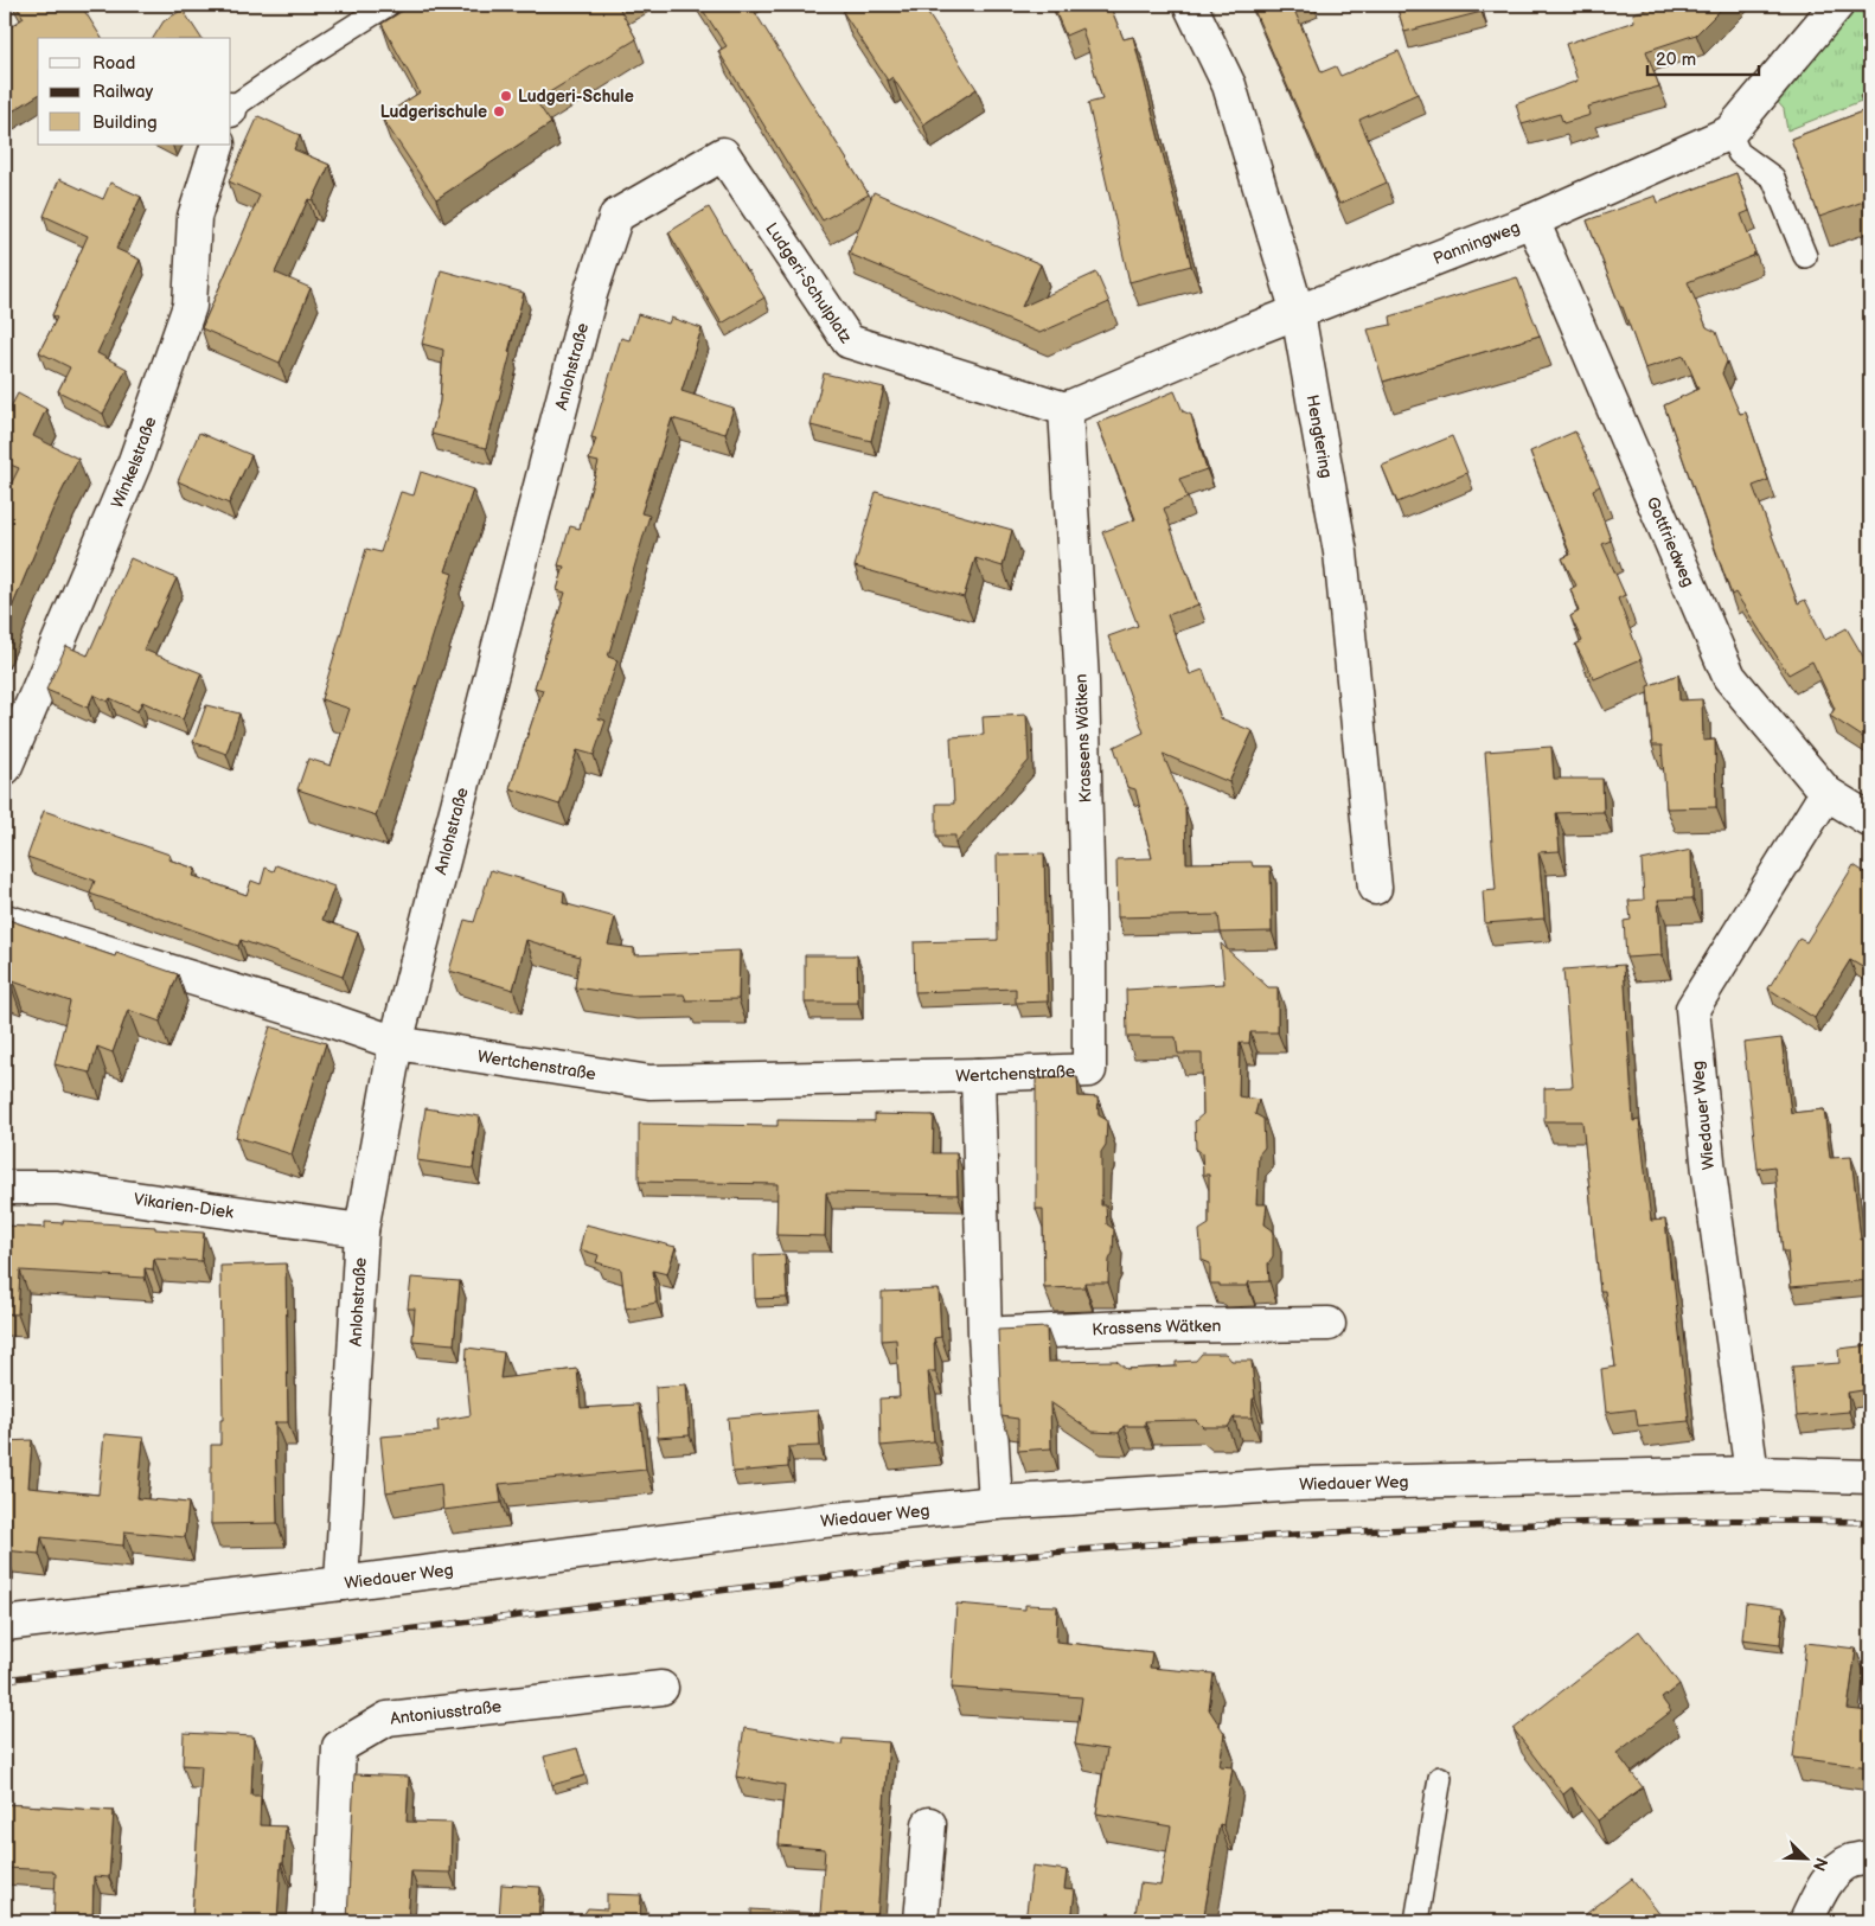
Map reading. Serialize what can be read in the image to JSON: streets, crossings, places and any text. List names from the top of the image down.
{
  "streets": {
    "street": [
      "Panningweg",
      "Ludgeri-Schulplatz",
      "Anlohstraße",
      "Hengtering",
      "Winkelstraße",
      "Gottfriedweg",
      "Krassens Wätken",
      "Wertchenstraße",
      "Wiedauer Weg",
      "Vikarien-Diek",
      "Antoniusstraße"
    ]
  },
  "crossings": [
    ["Panningweg", "Ludgeri-Schulplatz"],
    ["Panningweg", "Hengtering"],
    ["Panningweg", "Gottfriedweg"],
    ["Panningweg", "Krassens Wätken"],
    ["Ludgeri-Schulplatz", "Anlohstraße"],
    ["Ludgeri-Schulplatz", "Krassens Wätken"],
    ["Anlohstraße", "Wertchenstraße"],
    ["Anlohstraße", "Wiedauer Weg"],
    ["Anlohstraße", "Vikarien-Diek"],
    ["Gottfriedweg", "Wiedauer Weg"],
    ["Krassens Wätken", "Wertchenstraße"]
  ],
  "places": ["Ludgeri-Schule", "Ludgerischule"],
  "legend": ["Road", "Railway", "Building"],
  "scale_bar": "20 m",
  "north": "bottom right"
}
